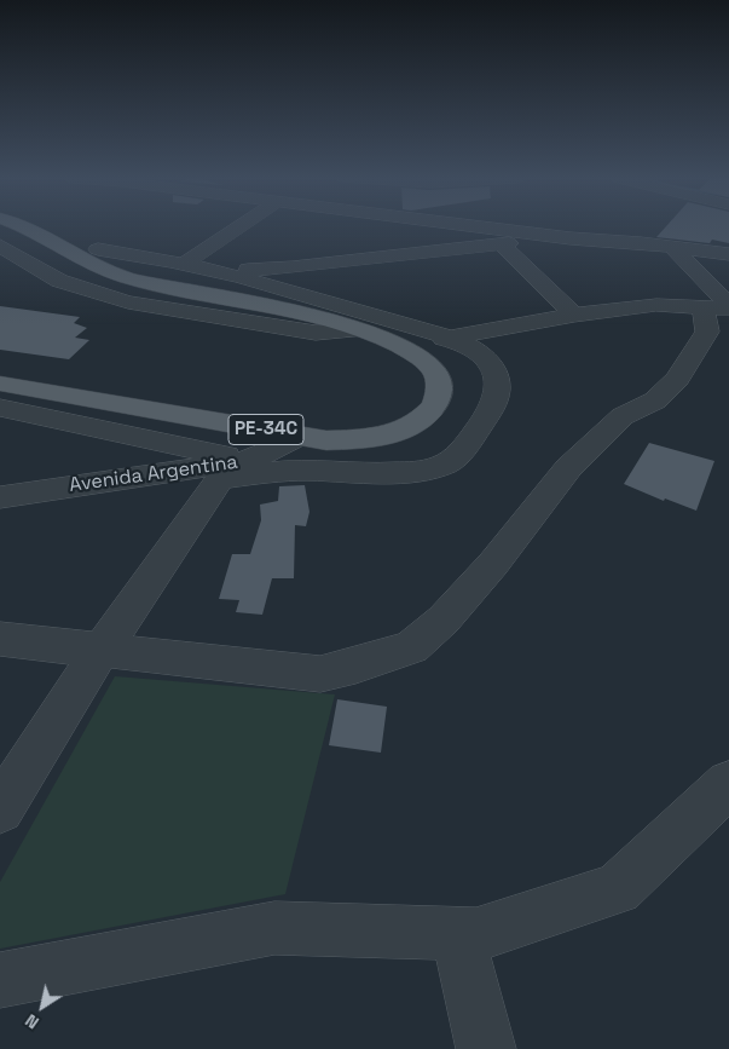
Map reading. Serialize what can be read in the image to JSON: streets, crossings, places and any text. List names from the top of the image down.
{
  "streets": {
    "main road": ["PE-34C"],
    "street": ["Avenida Argentina"]
  },
  "crossings": [
    ["PE-34C", "Avenida Argentina"]
  ],
  "north": "bottom left"
}
